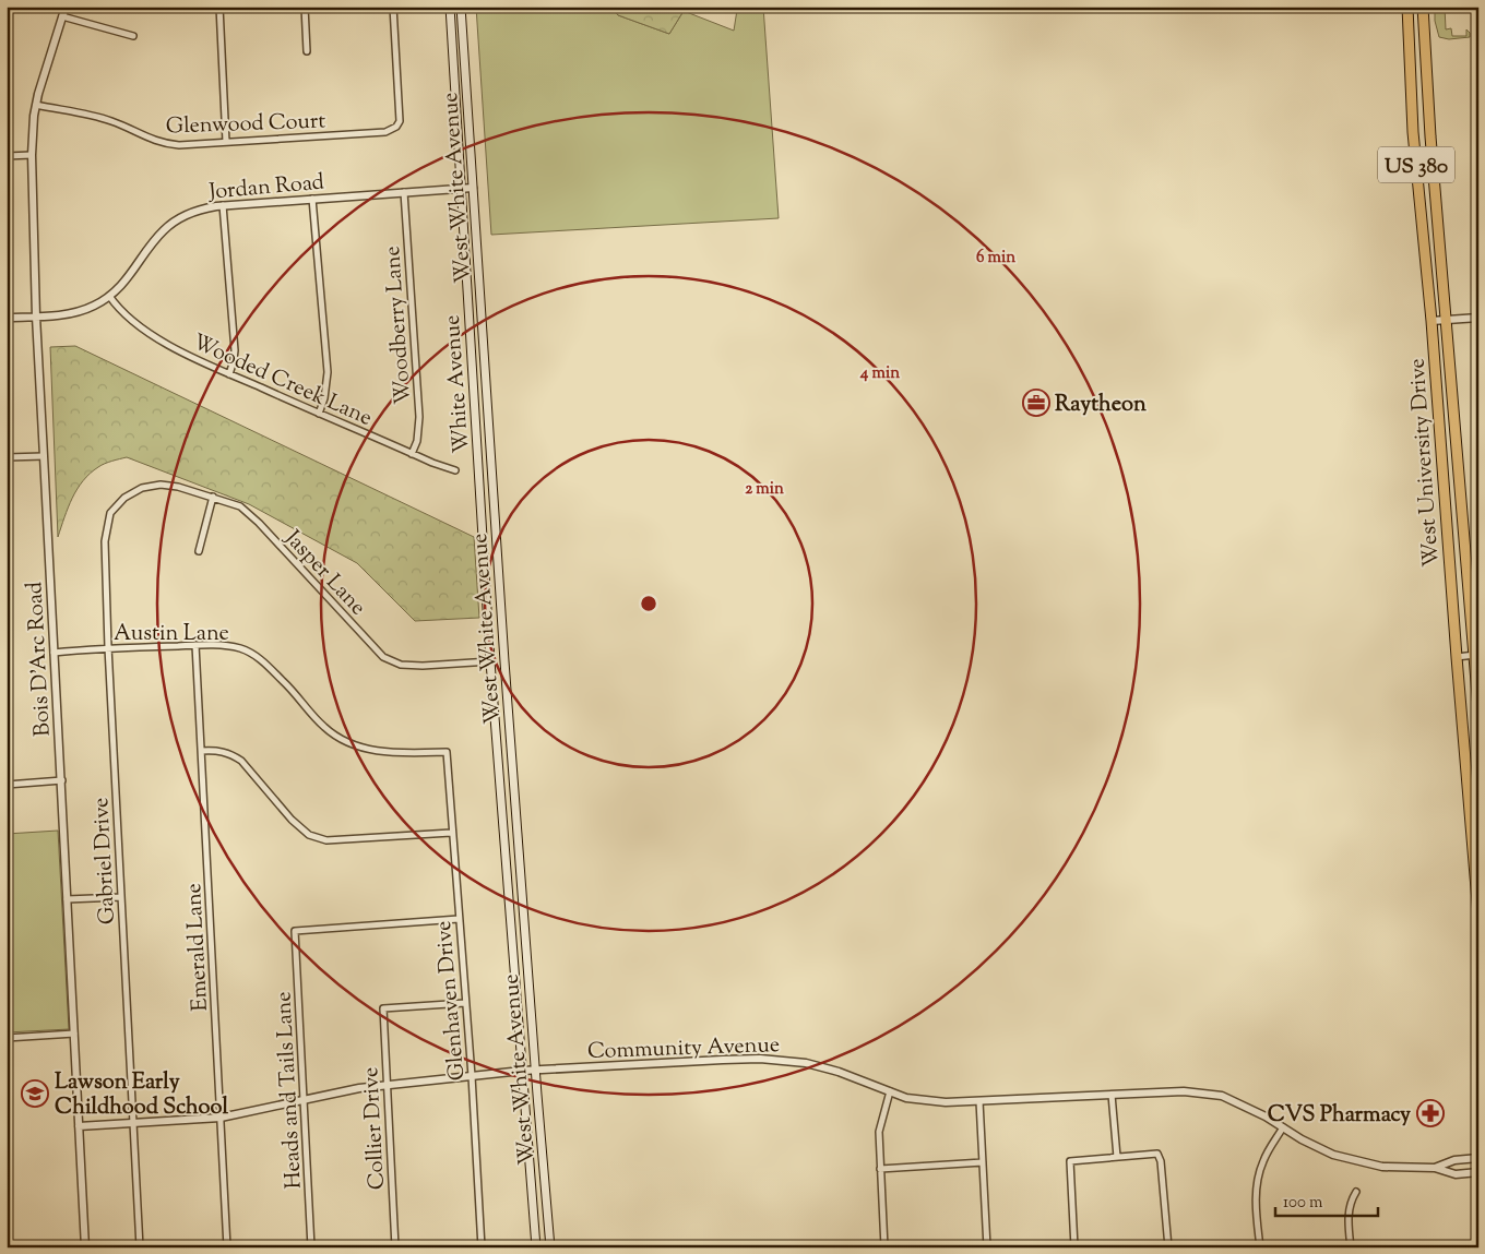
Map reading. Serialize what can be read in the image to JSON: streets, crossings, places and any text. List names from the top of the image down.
{
  "streets": {
    "highway": ["US 380", "West University Drive"],
    "main road": ["West White Avenue", "White Avenue"],
    "street": [
      "Glenwood Court",
      "Jordan Road",
      "Woodberry Lane",
      "Wooded Creek Lane",
      "Jasper Lane",
      "Austin Lane",
      "Bois D'Arc Road",
      "Gabriel Drive",
      "Emerald Lane",
      "Glenhaven Drive",
      "Community Avenue",
      "Heads and Tails Lane",
      "Collier Drive"
    ]
  },
  "crossings": [
    ["Glenwood Court", "Bois D'Arc Road"],
    ["Jordan Road", "West White Avenue"],
    ["Jordan Road", "Woodberry Lane"],
    ["Jordan Road", "Wooded Creek Lane"],
    ["Jordan Road", "White Avenue"],
    ["Jordan Road", "Bois D'Arc Road"],
    ["West White Avenue", "White Avenue"],
    ["West White Avenue", "Jasper Lane"],
    ["West White Avenue", "Community Avenue"],
    ["Woodberry Lane", "Wooded Creek Lane"],
    ["White Avenue", "Jasper Lane"],
    ["Jasper Lane", "Gabriel Drive"],
    ["Austin Lane", "Bois D'Arc Road"],
    ["Austin Lane", "Gabriel Drive"],
    ["Austin Lane", "Emerald Lane"],
    ["Austin Lane", "Glenhaven Drive"],
    ["Bois D'Arc Road", "Community Avenue"],
    ["Gabriel Drive", "Community Avenue"],
    ["Emerald Lane", "Community Avenue"],
    ["Glenhaven Drive", "Community Avenue"],
    ["Glenhaven Drive", "Heads and Tails Lane"],
    ["Glenhaven Drive", "Collier Drive"],
    ["Community Avenue", "Heads and Tails Lane"],
    ["Community Avenue", "Collier Drive"]
  ],
  "places": {
    "office": ["Raytheon"],
    "school or university": ["Lawson Early Childhood School"],
    "pharmacy": ["CVS Pharmacy"]
  },
  "scale_bar": "100 m",
  "rings": ["6 min", "4 min", "2 min"]
}
